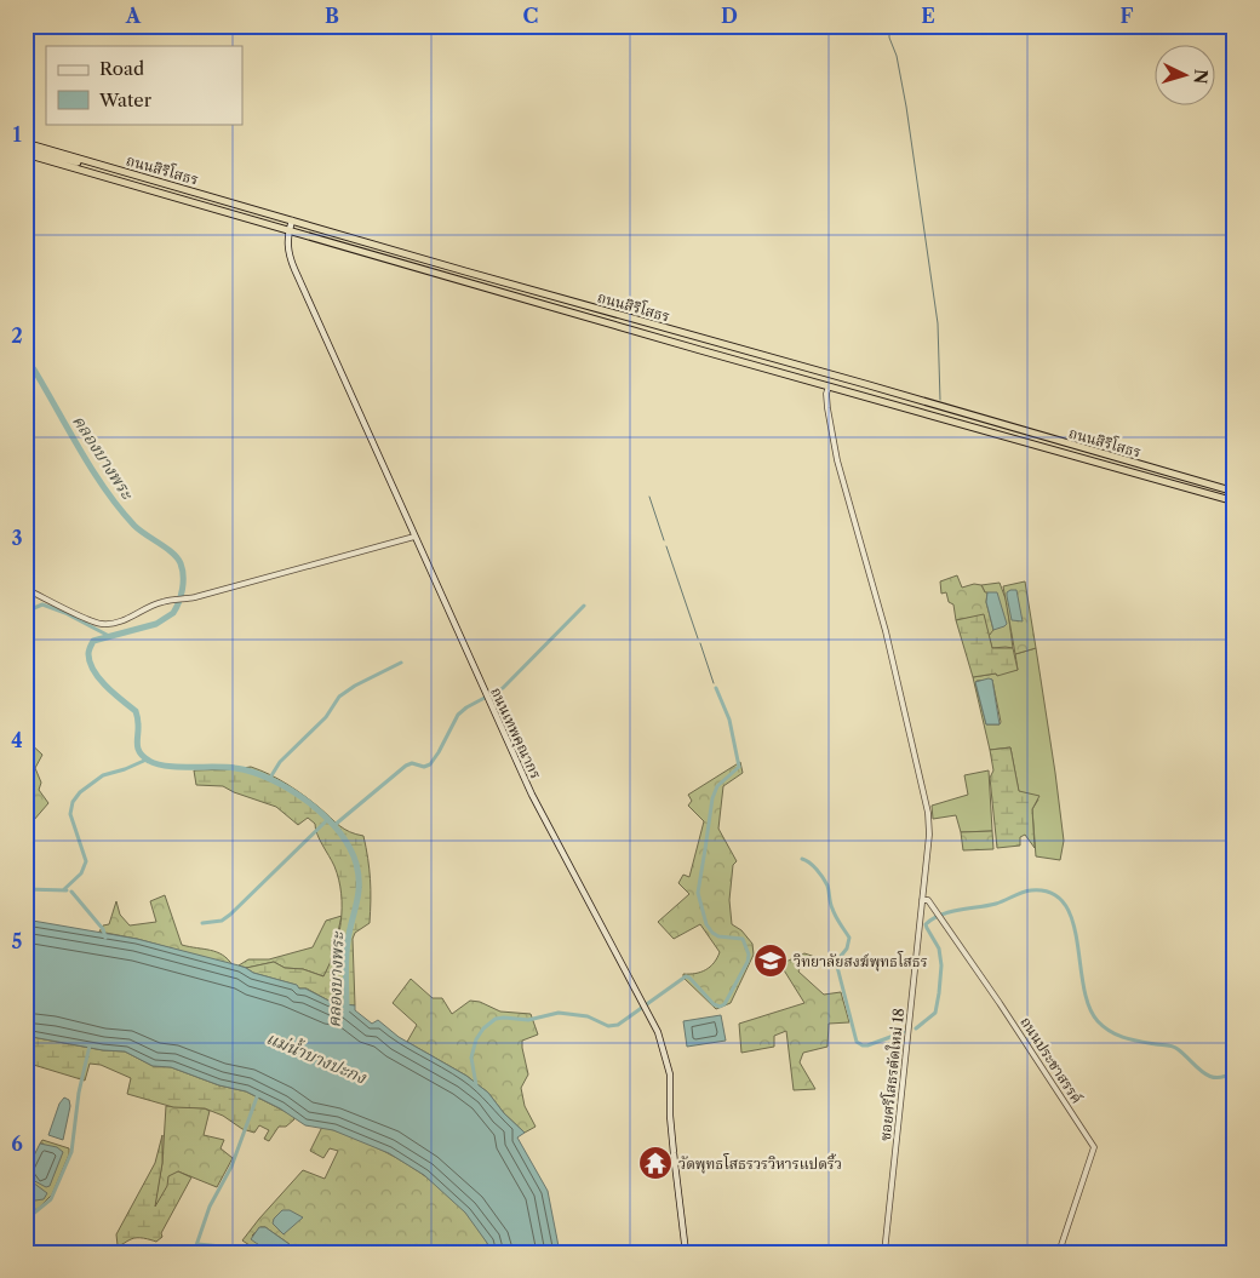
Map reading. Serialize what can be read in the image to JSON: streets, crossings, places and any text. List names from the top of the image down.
{
  "streets": {
    "highway": ["ถนนสิริโสธร"],
    "main road": ["ถนนเทพคุณากร"],
    "street": ["ถนนประชาสรรค์", "ซอยศรีโสธรตัดใหม่ 18"]
  },
  "crossings": [
    ["ถนนสิริโสธร", "ถนนเทพคุณากร"],
    ["ถนนสิริโสธร", "ซอยศรีโสธรตัดใหม่ 18"],
    ["ถนนประชาสรรค์", "ซอยศรีโสธรตัดใหม่ 18"]
  ],
  "water": ["คลองบางพระ", "แม่น้ำบางปะกง"],
  "places": {
    "school or university": ["วิทยาลัยสงฆ์พุทธโสธร"],
    "temple": ["วัดพุทธโสธรวรวิหารแปดริ้ว"]
  },
  "legend": ["Road", "Water"],
  "north": "right",
  "grid": {
    "columns": [
      "A",
      "B",
      "C",
      "D",
      "E",
      "F"
    ],
    "rows": [
      "1",
      "2",
      "3",
      "4",
      "5",
      "6"
    ]
  }
}
